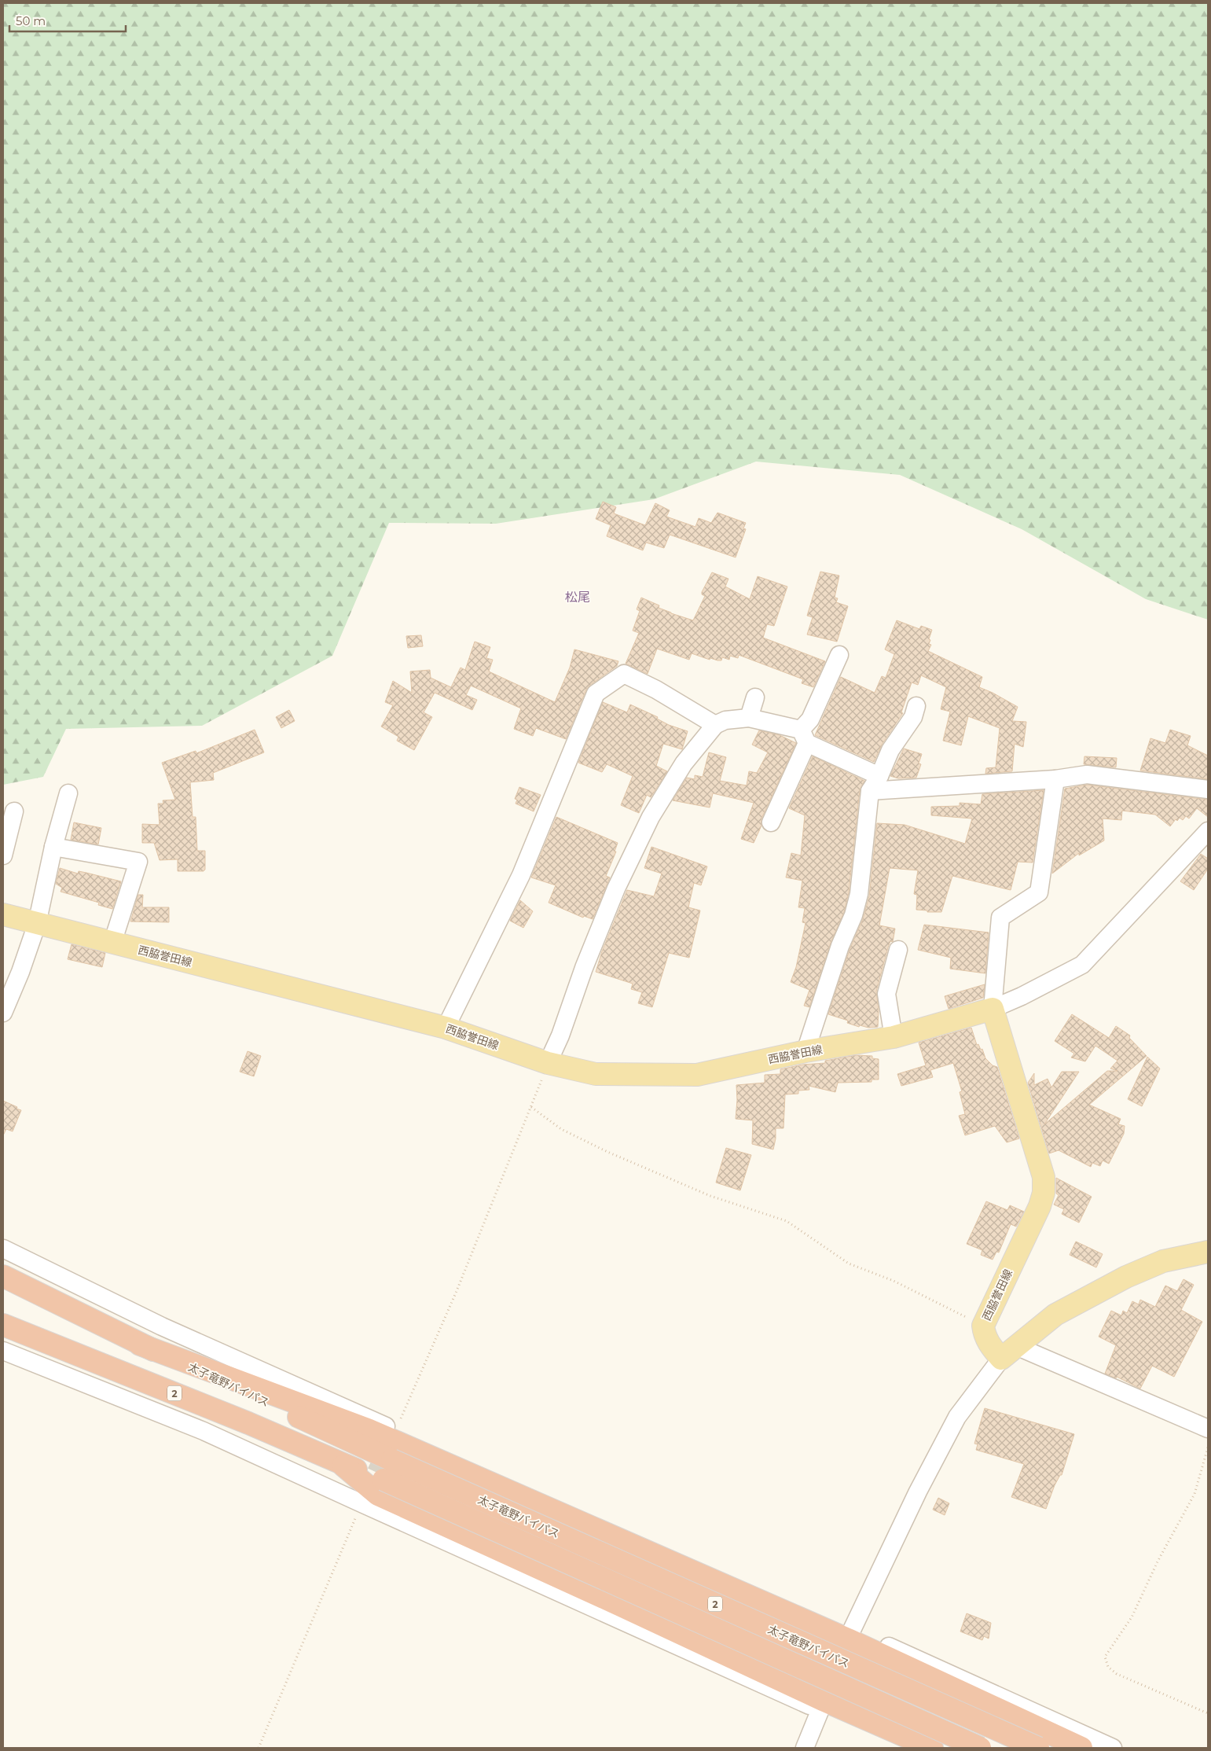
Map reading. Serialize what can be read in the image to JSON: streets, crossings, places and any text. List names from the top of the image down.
{
  "streets": {
    "highway": ["太子竜野バイパス", "2"],
    "main road": ["西脇誉田線"]
  },
  "districts": ["松尾"],
  "scale_bar": "50 m"
}
